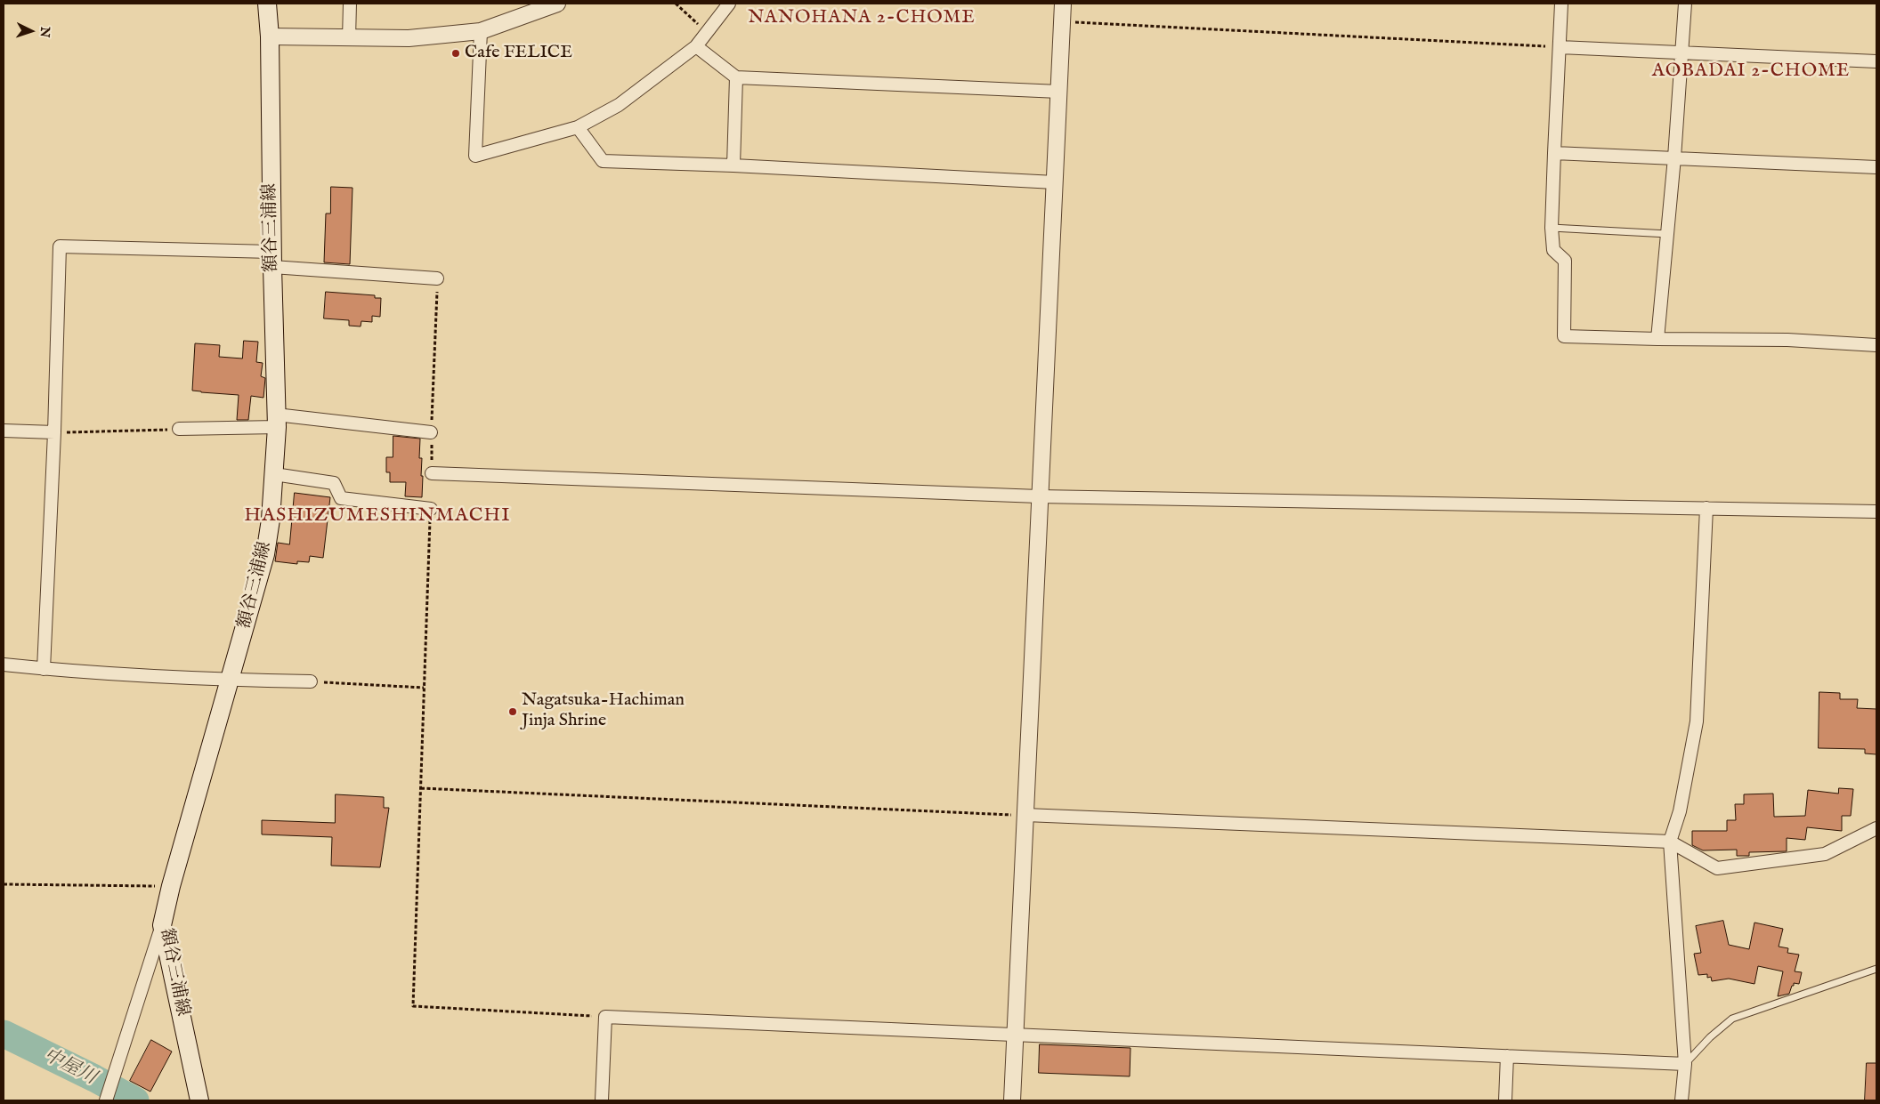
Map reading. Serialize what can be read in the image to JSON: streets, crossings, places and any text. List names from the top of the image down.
{
  "streets": {
    "main road": ["額谷三浦線"]
  },
  "districts": ["NANOHANA 2-CHOME", "AOBADAI 2-CHOME", "HASHIZUMESHINMACHI"],
  "water": ["中屋川"],
  "places": ["Cafe FELICE", "Nagatsuka-Hachiman Jinja Shrine"],
  "north": "right"
}
